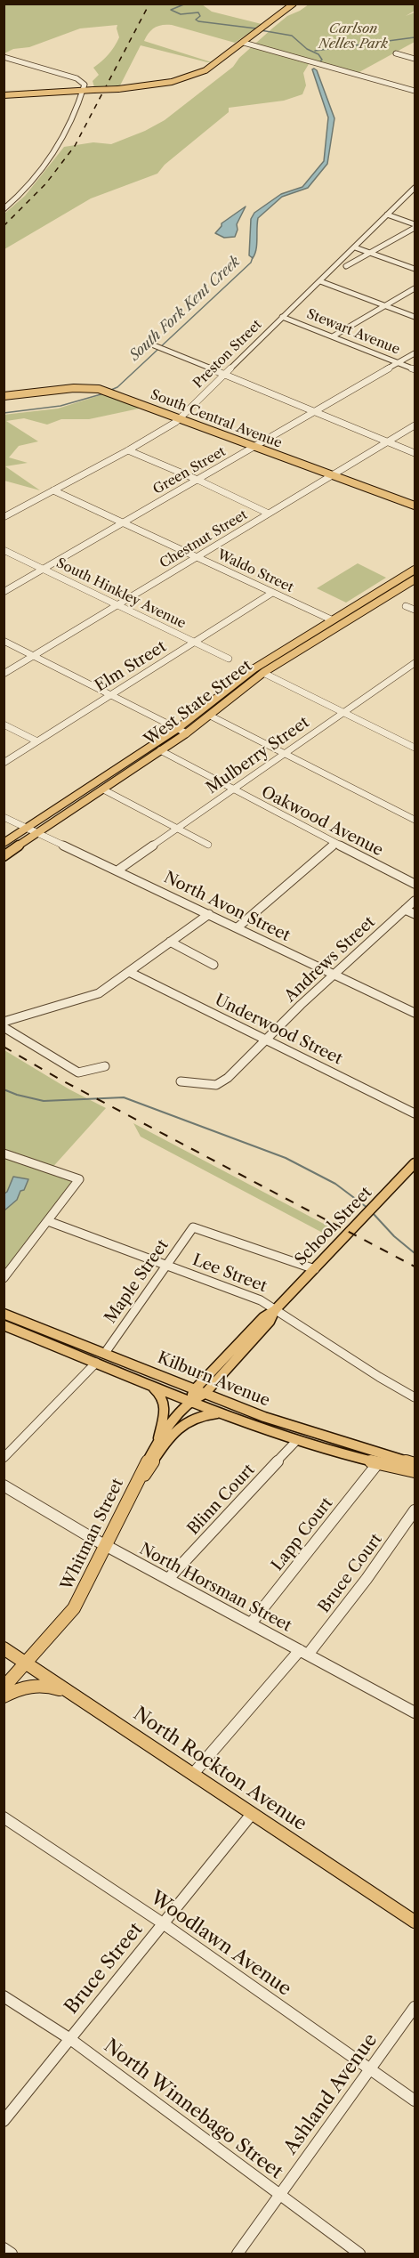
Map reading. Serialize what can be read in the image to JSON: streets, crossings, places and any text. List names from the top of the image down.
{
  "streets": {
    "main road": [
      "South Central Avenue",
      "West State Street",
      "School Street",
      "Kilburn Avenue",
      "Whitman Street",
      "North Rockton Avenue"
    ],
    "street": [
      "Stewart Avenue",
      "Preston Street",
      "Green Street",
      "Chestnut Street",
      "Waldo Street",
      "South Hinkley Avenue",
      "Elm Street",
      "Mulberry Street",
      "Oakwood Avenue",
      "North Avon Street",
      "Andrews Street",
      "Underwood Street",
      "Lee Street",
      "Maple Street",
      "Blinn Court",
      "Lapp Court",
      "Bruce Court",
      "North Horsman Street",
      "Woodlawn Avenue",
      "Bruce Street",
      "Ashland Avenue",
      "North Winnebago Street"
    ]
  },
  "crossings": [
    ["Stewart Avenue", "Preston Street"],
    ["Stewart Avenue", "Green Street"],
    ["Preston Street", "South Central Avenue"],
    ["Preston Street", "Waldo Street"],
    ["South Central Avenue", "Green Street"],
    ["South Central Avenue", "Chestnut Street"],
    ["Green Street", "Waldo Street"],
    ["Green Street", "South Hinkley Avenue"],
    ["Chestnut Street", "Waldo Street"],
    ["Chestnut Street", "South Hinkley Avenue"],
    ["Waldo Street", "Elm Street"],
    ["Waldo Street", "West State Street"],
    ["South Hinkley Avenue", "Elm Street"],
    ["West State Street", "Oakwood Avenue"],
    ["West State Street", "North Avon Street"],
    ["Mulberry Street", "Oakwood Avenue"],
    ["Mulberry Street", "North Avon Street"],
    ["North Avon Street", "Andrews Street"],
    ["Andrews Street", "Underwood Street"],
    ["School Street", "Lee Street"],
    ["School Street", "Maple Street"],
    ["School Street", "Kilburn Avenue"],
    ["School Street", "Whitman Street"],
    ["Lee Street", "Maple Street"],
    ["Maple Street", "Kilburn Avenue"],
    ["Kilburn Avenue", "Blinn Court"],
    ["Kilburn Avenue", "Whitman Street"],
    ["Kilburn Avenue", "Lapp Court"],
    ["Blinn Court", "North Horsman Street"],
    ["Whitman Street", "North Horsman Street"],
    ["Whitman Street", "North Rockton Avenue"],
    ["Lapp Court", "North Horsman Street"],
    ["Bruce Court", "North Horsman Street"],
    ["North Rockton Avenue", "Bruce Street"],
    ["Woodlawn Avenue", "Bruce Street"],
    ["Woodlawn Avenue", "Ashland Avenue"],
    ["Bruce Street", "North Winnebago Street"],
    ["Ashland Avenue", "North Winnebago Street"]
  ],
  "water": ["South Fork Kent Creek"],
  "parks": ["Carlson Nelles Park"]
}
